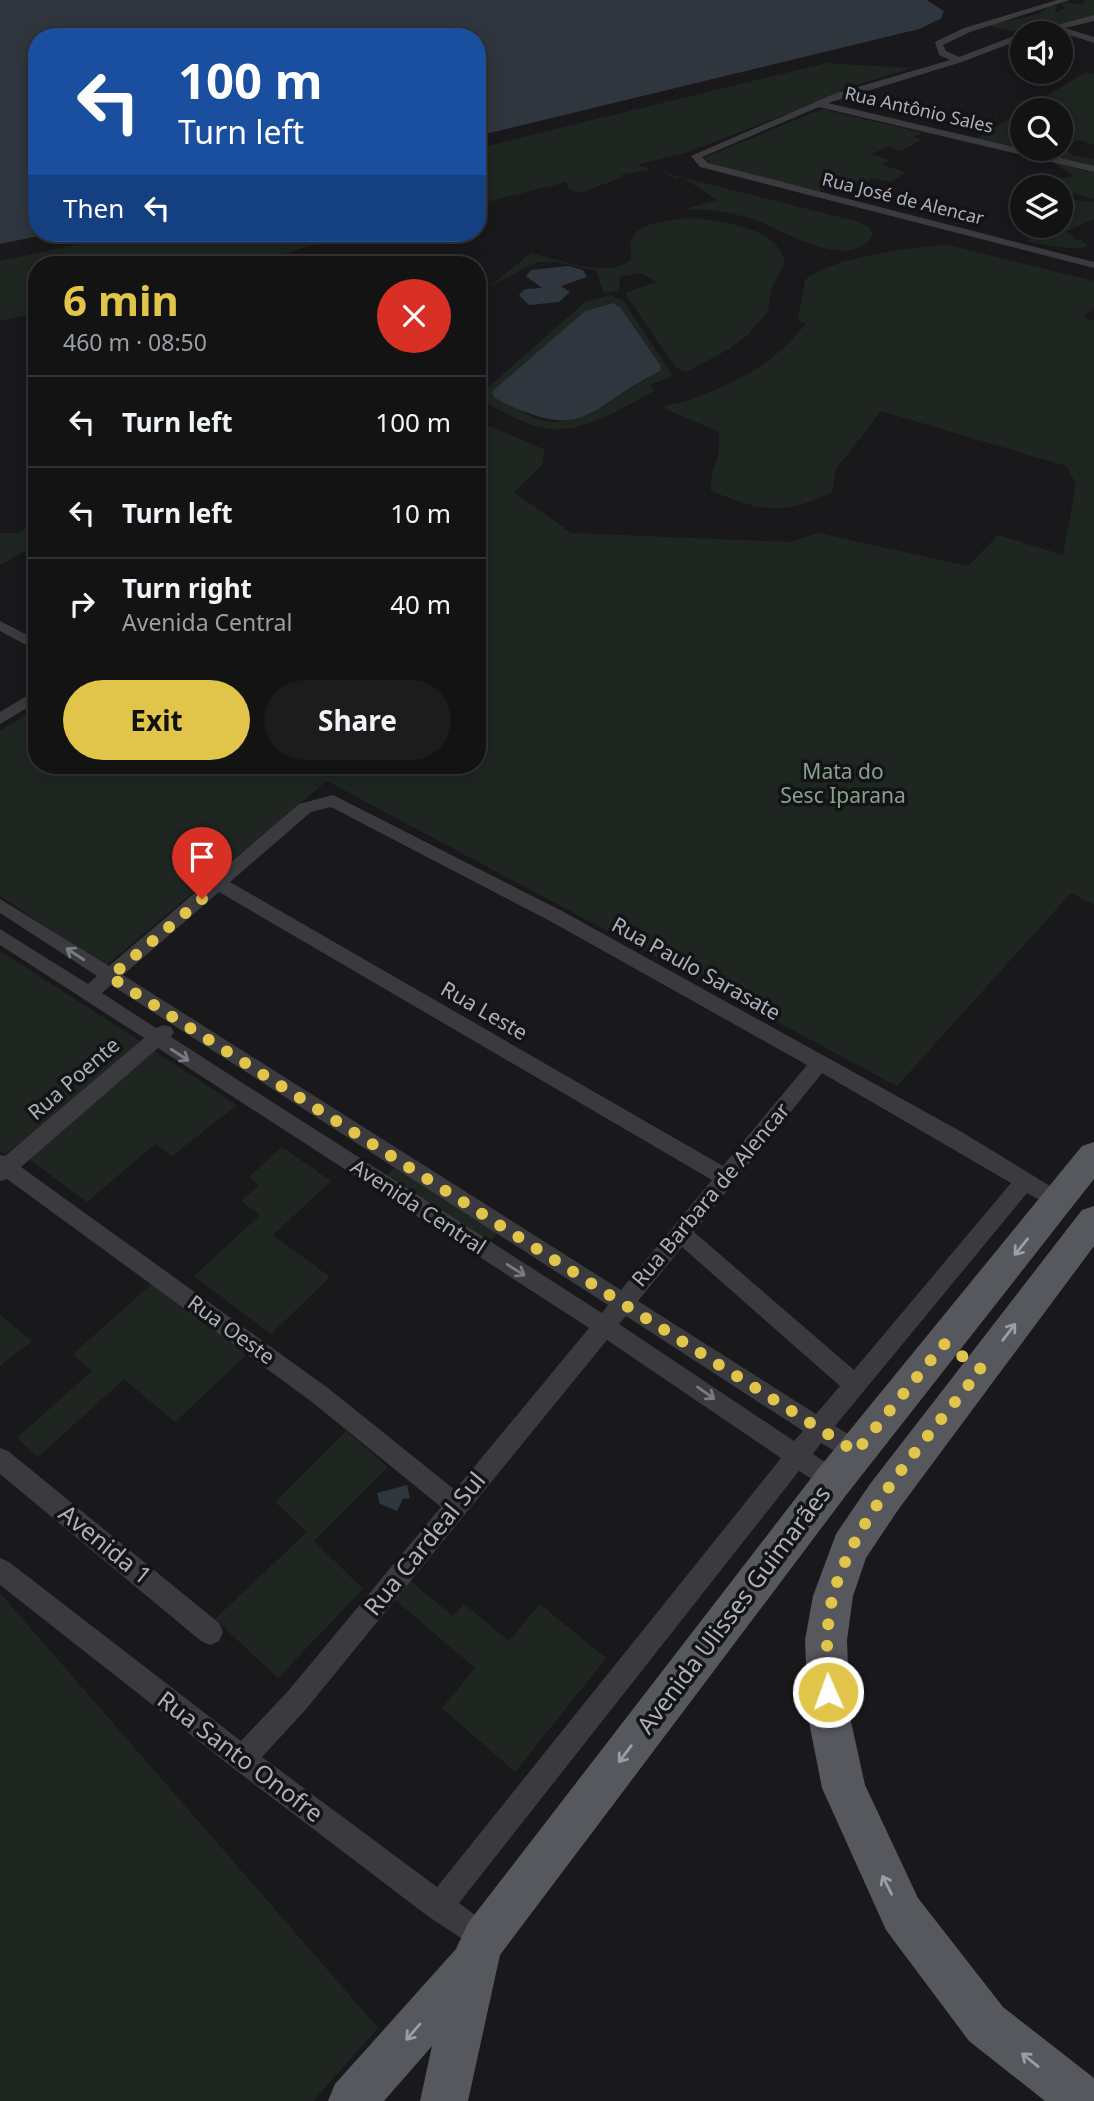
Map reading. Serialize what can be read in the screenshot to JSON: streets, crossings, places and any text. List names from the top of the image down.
{
  "streets": {
    "main road": ["Avenida Ulisses Guimarães"],
    "street": [
      "Rua Antônio Sales",
      "Rua José de Alencar",
      "Rua Paulo Sarasate",
      "Rua Leste",
      "Rua Poente",
      "Rua Barbara de Alencar",
      "Avenida Central",
      "Rua Oeste",
      "Rua Cardeal Sul",
      "Avenida 1",
      "Rua Santo Onofre"
    ]
  },
  "crossings": [
    ["Rua Antônio Sales", "Rua José de Alencar"],
    ["Rua Paulo Sarasate", "Rua Leste"],
    ["Rua Paulo Sarasate", "Rua Barbara de Alencar"],
    ["Rua Paulo Sarasate", "Avenida Ulisses Guimarães"],
    ["Rua Leste", "Rua Barbara de Alencar"],
    ["Rua Poente", "Avenida Central"],
    ["Rua Poente", "Rua Oeste"],
    ["Rua Barbara de Alencar", "Avenida Central"],
    ["Rua Barbara de Alencar", "Rua Cardeal Sul"],
    ["Avenida Central", "Rua Cardeal Sul"],
    ["Avenida Central", "Avenida Ulisses Guimarães"],
    ["Rua Oeste", "Rua Cardeal Sul"],
    ["Rua Cardeal Sul", "Rua Santo Onofre"],
    ["Avenida Ulisses Guimarães", "Rua Santo Onofre"]
  ],
  "one_way": ["Avenida Ulisses Guimarães"],
  "parks": ["Mata do Sesc Iparana"],
  "page": {
    "turn": ["100 m", "Turn left"],
    "then": "Then",
    "heading": ["6 min", "460 m · 08:50"],
    "list": [
      {
        "name": "Turn left",
        "value": "100 m"
      },
      {
        "name": "Turn left",
        "value": "10 m"
      },
      {
        "name": "Turn right",
        "note": "Avenida Central",
        "value": "40 m"
      }
    ],
    "buttons": ["Exit", "Share"]
  }
}
